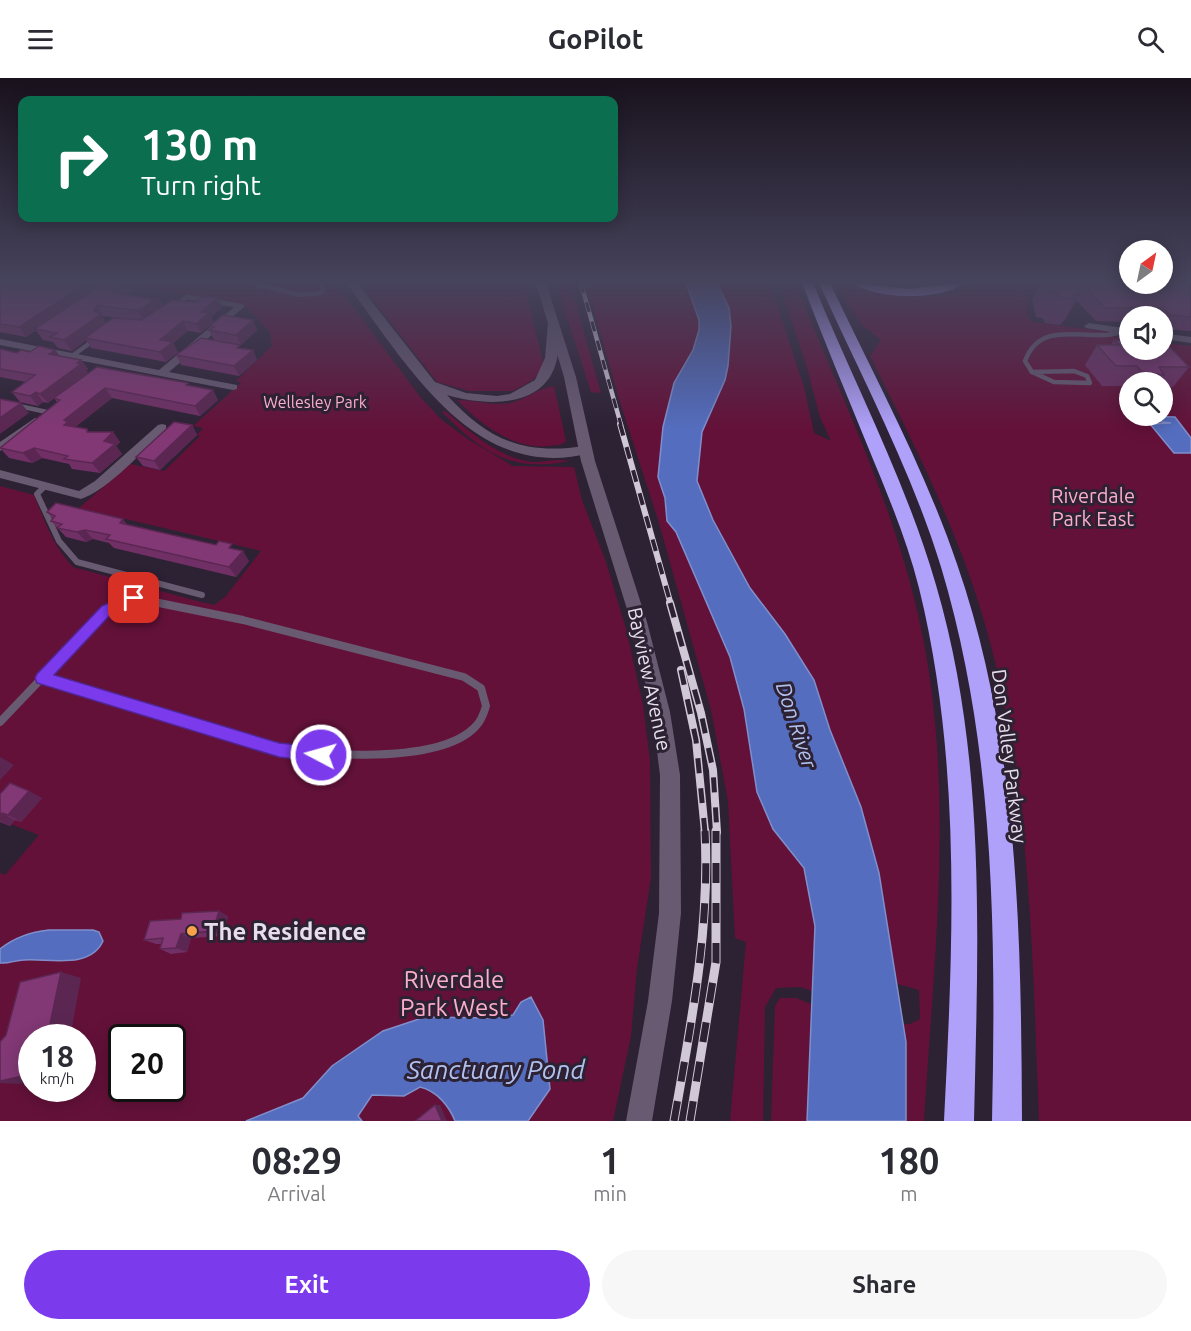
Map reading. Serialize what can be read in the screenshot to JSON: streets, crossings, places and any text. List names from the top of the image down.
{
  "streets": {
    "highway": ["Don Valley Parkway"],
    "main road": ["Bayview Avenue"]
  },
  "water": ["Don River", "Sanctuary Pond"],
  "parks": ["Wellesley Park", "Riverdale Park East", "Riverdale Park West"],
  "places": ["The Residence"],
  "north": "top right",
  "page": {
    "header": "GoPilot",
    "turn": ["130 m", "Turn right"],
    "speed": "18 km/h",
    "limit": "20",
    "eta": [
      "08:29",
      "Arrival",
      "1",
      "min",
      "180",
      "m"
    ],
    "buttons": ["Exit", "Share"]
  }
}
